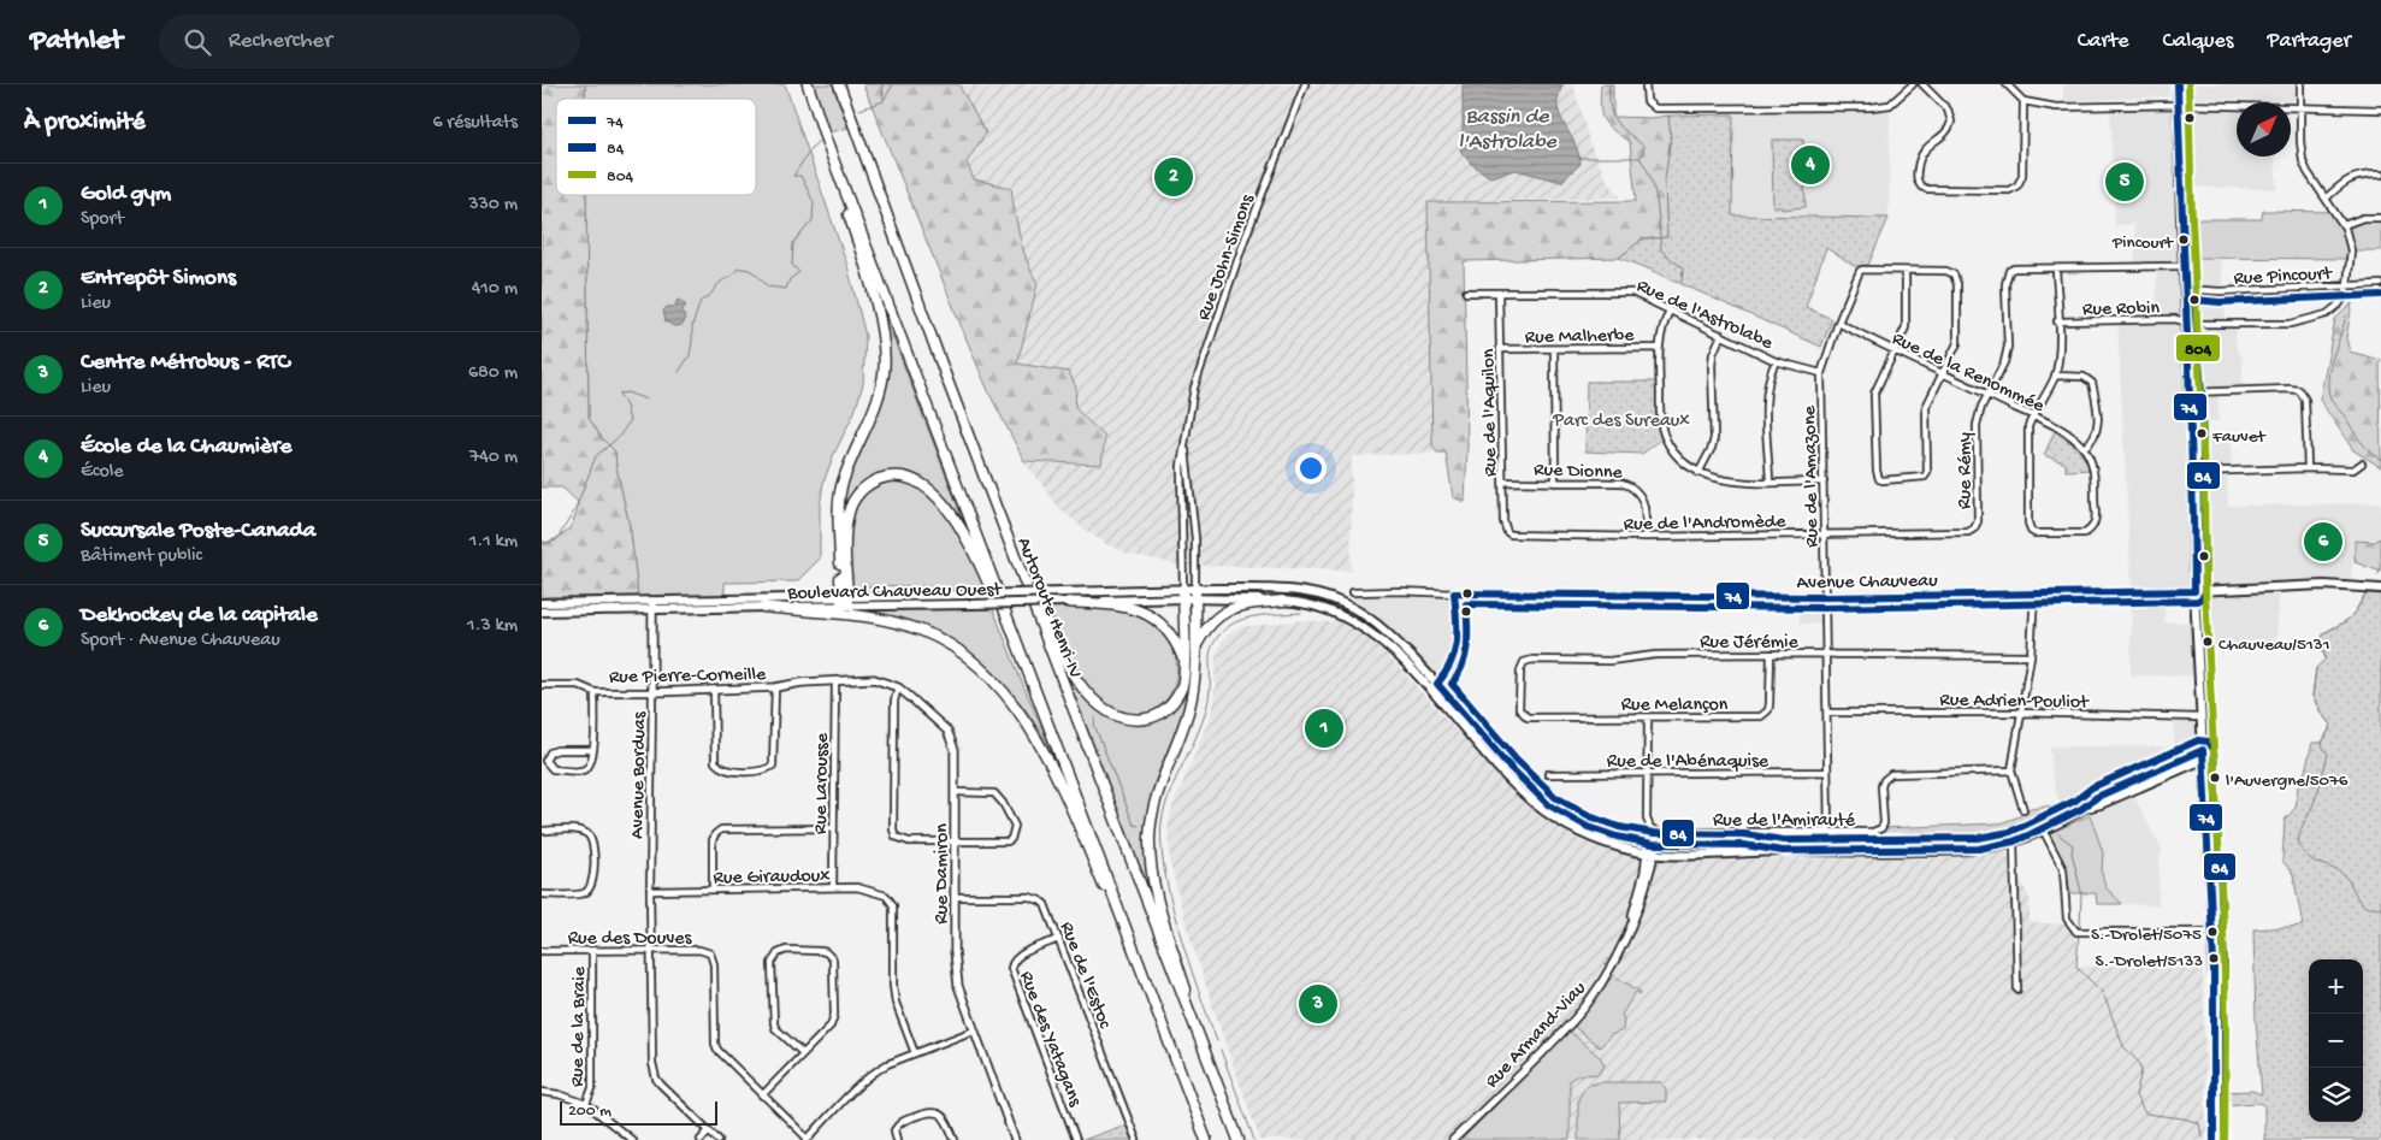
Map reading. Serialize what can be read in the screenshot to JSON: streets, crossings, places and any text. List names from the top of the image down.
{
  "streets": {
    "highway": ["Autoroute Henri-IV"],
    "main road": ["Avenue Chauveau", "Boulevard Chauveau Ouest"],
    "street": [
      "Rue John-Simons",
      "Rue Pincourt",
      "Rue Robin",
      "Rue de l'Astrolabe",
      "Rue Malherbe",
      "Rue de la Renommée",
      "Rue de l'Aquilon",
      "Rue Dionne",
      "Rue Rémy",
      "Rue de l'Amazone",
      "Rue de l'Andromède",
      "Rue Jérémie",
      "Rue Pierre-Corneille",
      "Rue Adrien-Pouliot",
      "Rue Melançon",
      "Rue de l'Abénaquise",
      "Avenue Borduas",
      "Rue Larousse",
      "Rue de l'Amirauté",
      "Rue Giraudoux",
      "Rue Damiron",
      "Rue des Douves",
      "Rue de l'Estoc",
      "Rue de la Braie",
      "Rue Armand-Viau",
      "Rue des Yatagans"
    ]
  },
  "crossings": [
    ["Rue John-Simons", "Boulevard Chauveau Ouest"],
    ["Rue Pincourt", "Rue Robin"],
    ["Rue de l'Astrolabe", "Rue de l'Aquilon"],
    ["Rue de l'Astrolabe", "Rue de l'Amazone"],
    ["Rue Malherbe", "Rue de l'Aquilon"],
    ["Rue de la Renommée", "Rue Rémy"],
    ["Rue de la Renommée", "Rue de l'Amazone"],
    ["Rue de l'Aquilon", "Rue Dionne"],
    ["Rue de l'Aquilon", "Rue de l'Andromède"],
    ["Rue Dionne", "Rue de l'Andromède"],
    ["Rue Rémy", "Rue de l'Andromède"],
    ["Rue de l'Amazone", "Rue de l'Andromède"],
    ["Rue de l'Amazone", "Avenue Chauveau"],
    ["Rue de l'Amazone", "Rue Jérémie"],
    ["Rue de l'Amazone", "Rue Adrien-Pouliot"],
    ["Rue de l'Amazone", "Rue de l'Abénaquise"],
    ["Rue de l'Amazone", "Rue de l'Amirauté"],
    ["Boulevard Chauveau Ouest", "Avenue Borduas"],
    ["Boulevard Chauveau Ouest", "Rue Armand-Viau"],
    ["Rue Jérémie", "Rue Melançon"],
    ["Rue Pierre-Corneille", "Avenue Borduas"],
    ["Rue Pierre-Corneille", "Rue Larousse"],
    ["Rue Pierre-Corneille", "Rue Damiron"],
    ["Rue de l'Abénaquise", "Rue de l'Amirauté"],
    ["Avenue Borduas", "Rue Giraudoux"],
    ["Avenue Borduas", "Rue des Douves"],
    ["Rue Larousse", "Rue Giraudoux"],
    ["Rue Larousse", "Rue Damiron"],
    ["Rue Damiron", "Rue de l'Estoc"],
    ["Rue des Douves", "Rue de la Braie"],
    ["Rue de l'Estoc", "Rue des Yatagans"]
  ],
  "water": ["Bassin de l'Astrolabe"],
  "parks": ["Parc des Sureaux"],
  "places": [
    "Pincourt",
    "Fauvet",
    "Chauveau/5131",
    "l'Auvergne/5076",
    "S.-Drolet/5075",
    "S.-Drolet/5133"
  ],
  "lines": ["transit line 74", "transit line 804", "transit line 84"],
  "legend": ["74", "84", "804"],
  "scale_bar": "200 m",
  "north": "top right",
  "page": {
    "header": "Pathlet",
    "search": "Rechercher",
    "nav": ["Carte", "Calques", "Partager"],
    "heading": ["À proximité", "6 résultats"],
    "pins": [
      "4",
      "2",
      "5",
      "6",
      "1",
      "3"
    ],
    "list": [
      {
        "mark": "1",
        "name": "Gold gym",
        "note": "Sport",
        "value": "330 m"
      },
      {
        "mark": "2",
        "name": "Entrepôt Simons",
        "note": "Lieu",
        "value": "410 m"
      },
      {
        "mark": "3",
        "name": "Centre Métrobus - RTC",
        "note": "Lieu",
        "value": "680 m"
      },
      {
        "mark": "4",
        "name": "École de la Chaumière",
        "note": "École",
        "value": "740 m"
      },
      {
        "mark": "5",
        "name": "Succursale Poste-Canada",
        "note": "Bâtiment public",
        "value": "1.1 km"
      },
      {
        "mark": "6",
        "name": "Dekhockey de la capitale",
        "note": "Sport · Avenue Chauveau",
        "value": "1.3 km"
      }
    ],
    "map_buttons": ["+", "−"],
    "scale": "200 m"
  }
}
